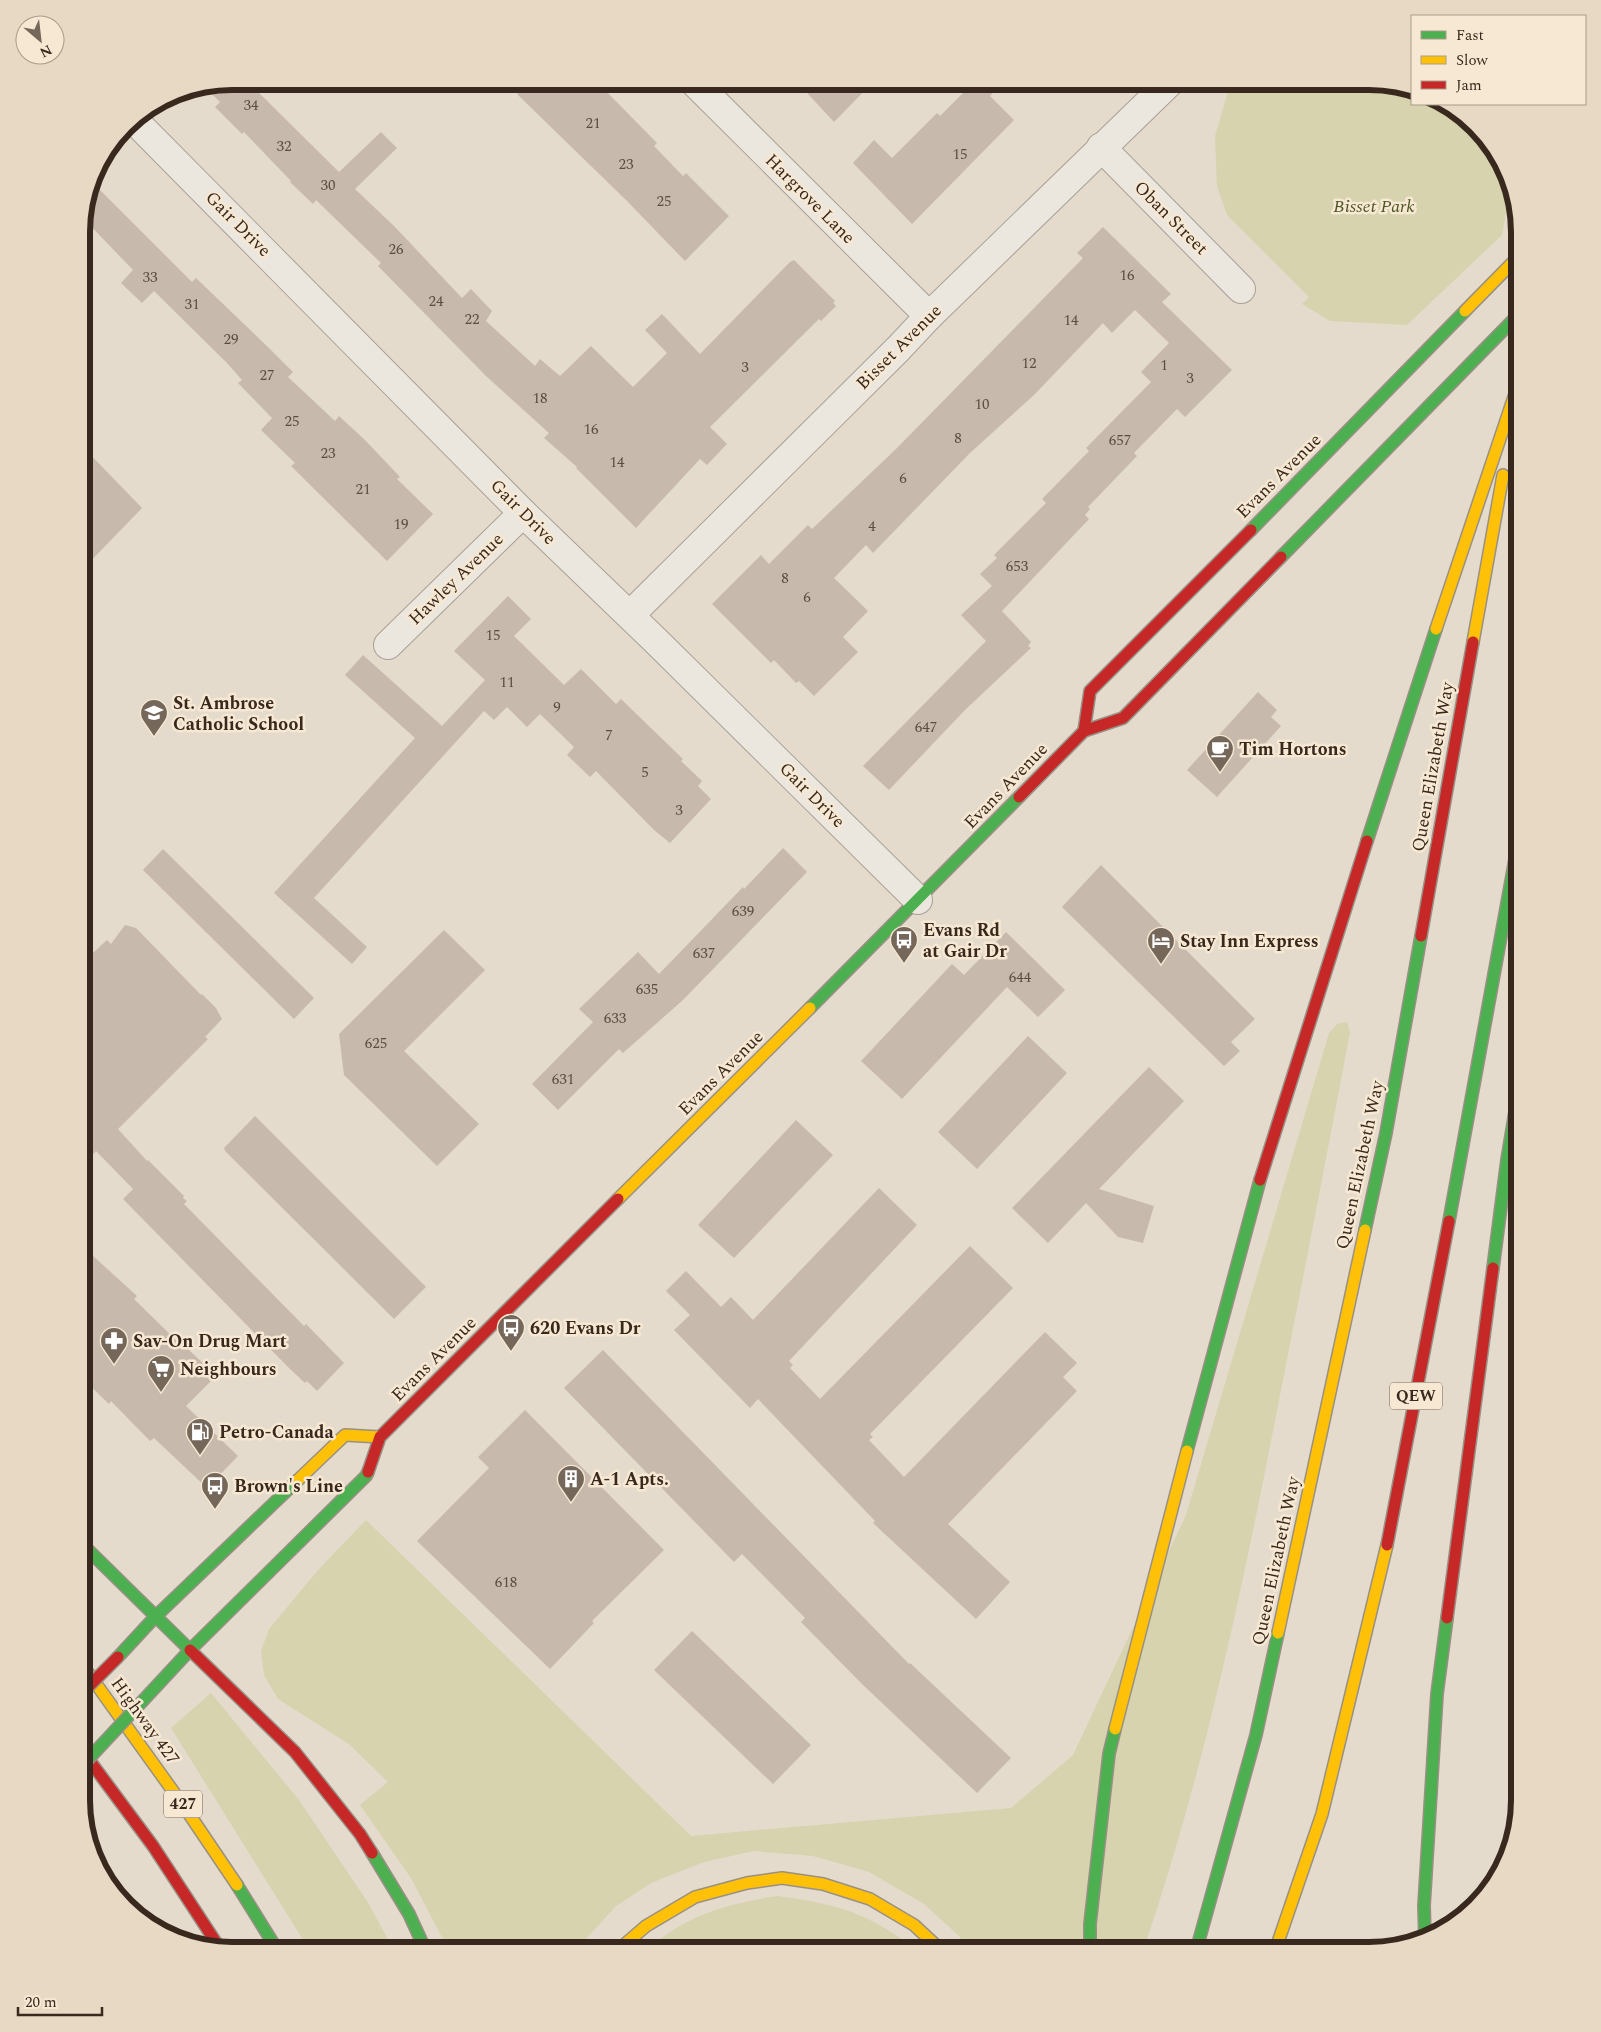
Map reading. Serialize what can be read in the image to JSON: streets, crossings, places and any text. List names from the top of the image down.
{
  "streets": {
    "main road": [
      "Evans Avenue",
      "Queen Elizabeth Way",
      "QEW",
      "Highway 427",
      "427"
    ],
    "street": [
      "Hargrove Lane",
      "Oban Street",
      "Gair Drive",
      "Bisset Avenue",
      "Hawley Avenue"
    ]
  },
  "crossings": [
    ["Hargrove Lane", "Bisset Avenue"],
    ["Oban Street", "Bisset Avenue"],
    ["Gair Drive", "Bisset Avenue"],
    ["Gair Drive", "Evans Avenue"],
    ["Gair Drive", "Hawley Avenue"]
  ],
  "parks": ["Bisset Park"],
  "places": {
    "school or university": ["St. Ambrose Catholic School"],
    "cafe": ["Tim Hortons"],
    "bus stop": ["Evans Rd at Gair Dr", "620 Evans Dr", "Brown's Line"],
    "hotel": ["Stay Inn Express"],
    "pharmacy": ["Sav-On Drug Mart"],
    "supermarket": ["Neighbours"],
    "fuel station": ["Petro-Canada"],
    "building": ["A-1 Apts."]
  },
  "house_numbers": [
    "34",
    "21",
    "32",
    "15",
    "23",
    "30",
    "25",
    "26",
    "16",
    "33",
    "24",
    "31",
    "22",
    "14",
    "29",
    "12",
    "1",
    "3",
    "27",
    "3",
    "18",
    "10",
    "25",
    "16",
    "8",
    "657",
    "23",
    "14",
    "6",
    "21",
    "19",
    "4",
    "653",
    "8",
    "6",
    "15",
    "11",
    "9",
    "647",
    "7",
    "5",
    "3",
    "639",
    "637",
    "644",
    "635",
    "633",
    "625",
    "631",
    "618"
  ],
  "legend": ["Fast", "Slow", "Jam"],
  "scale_bar": "20 m",
  "north": "bottom right"
}
